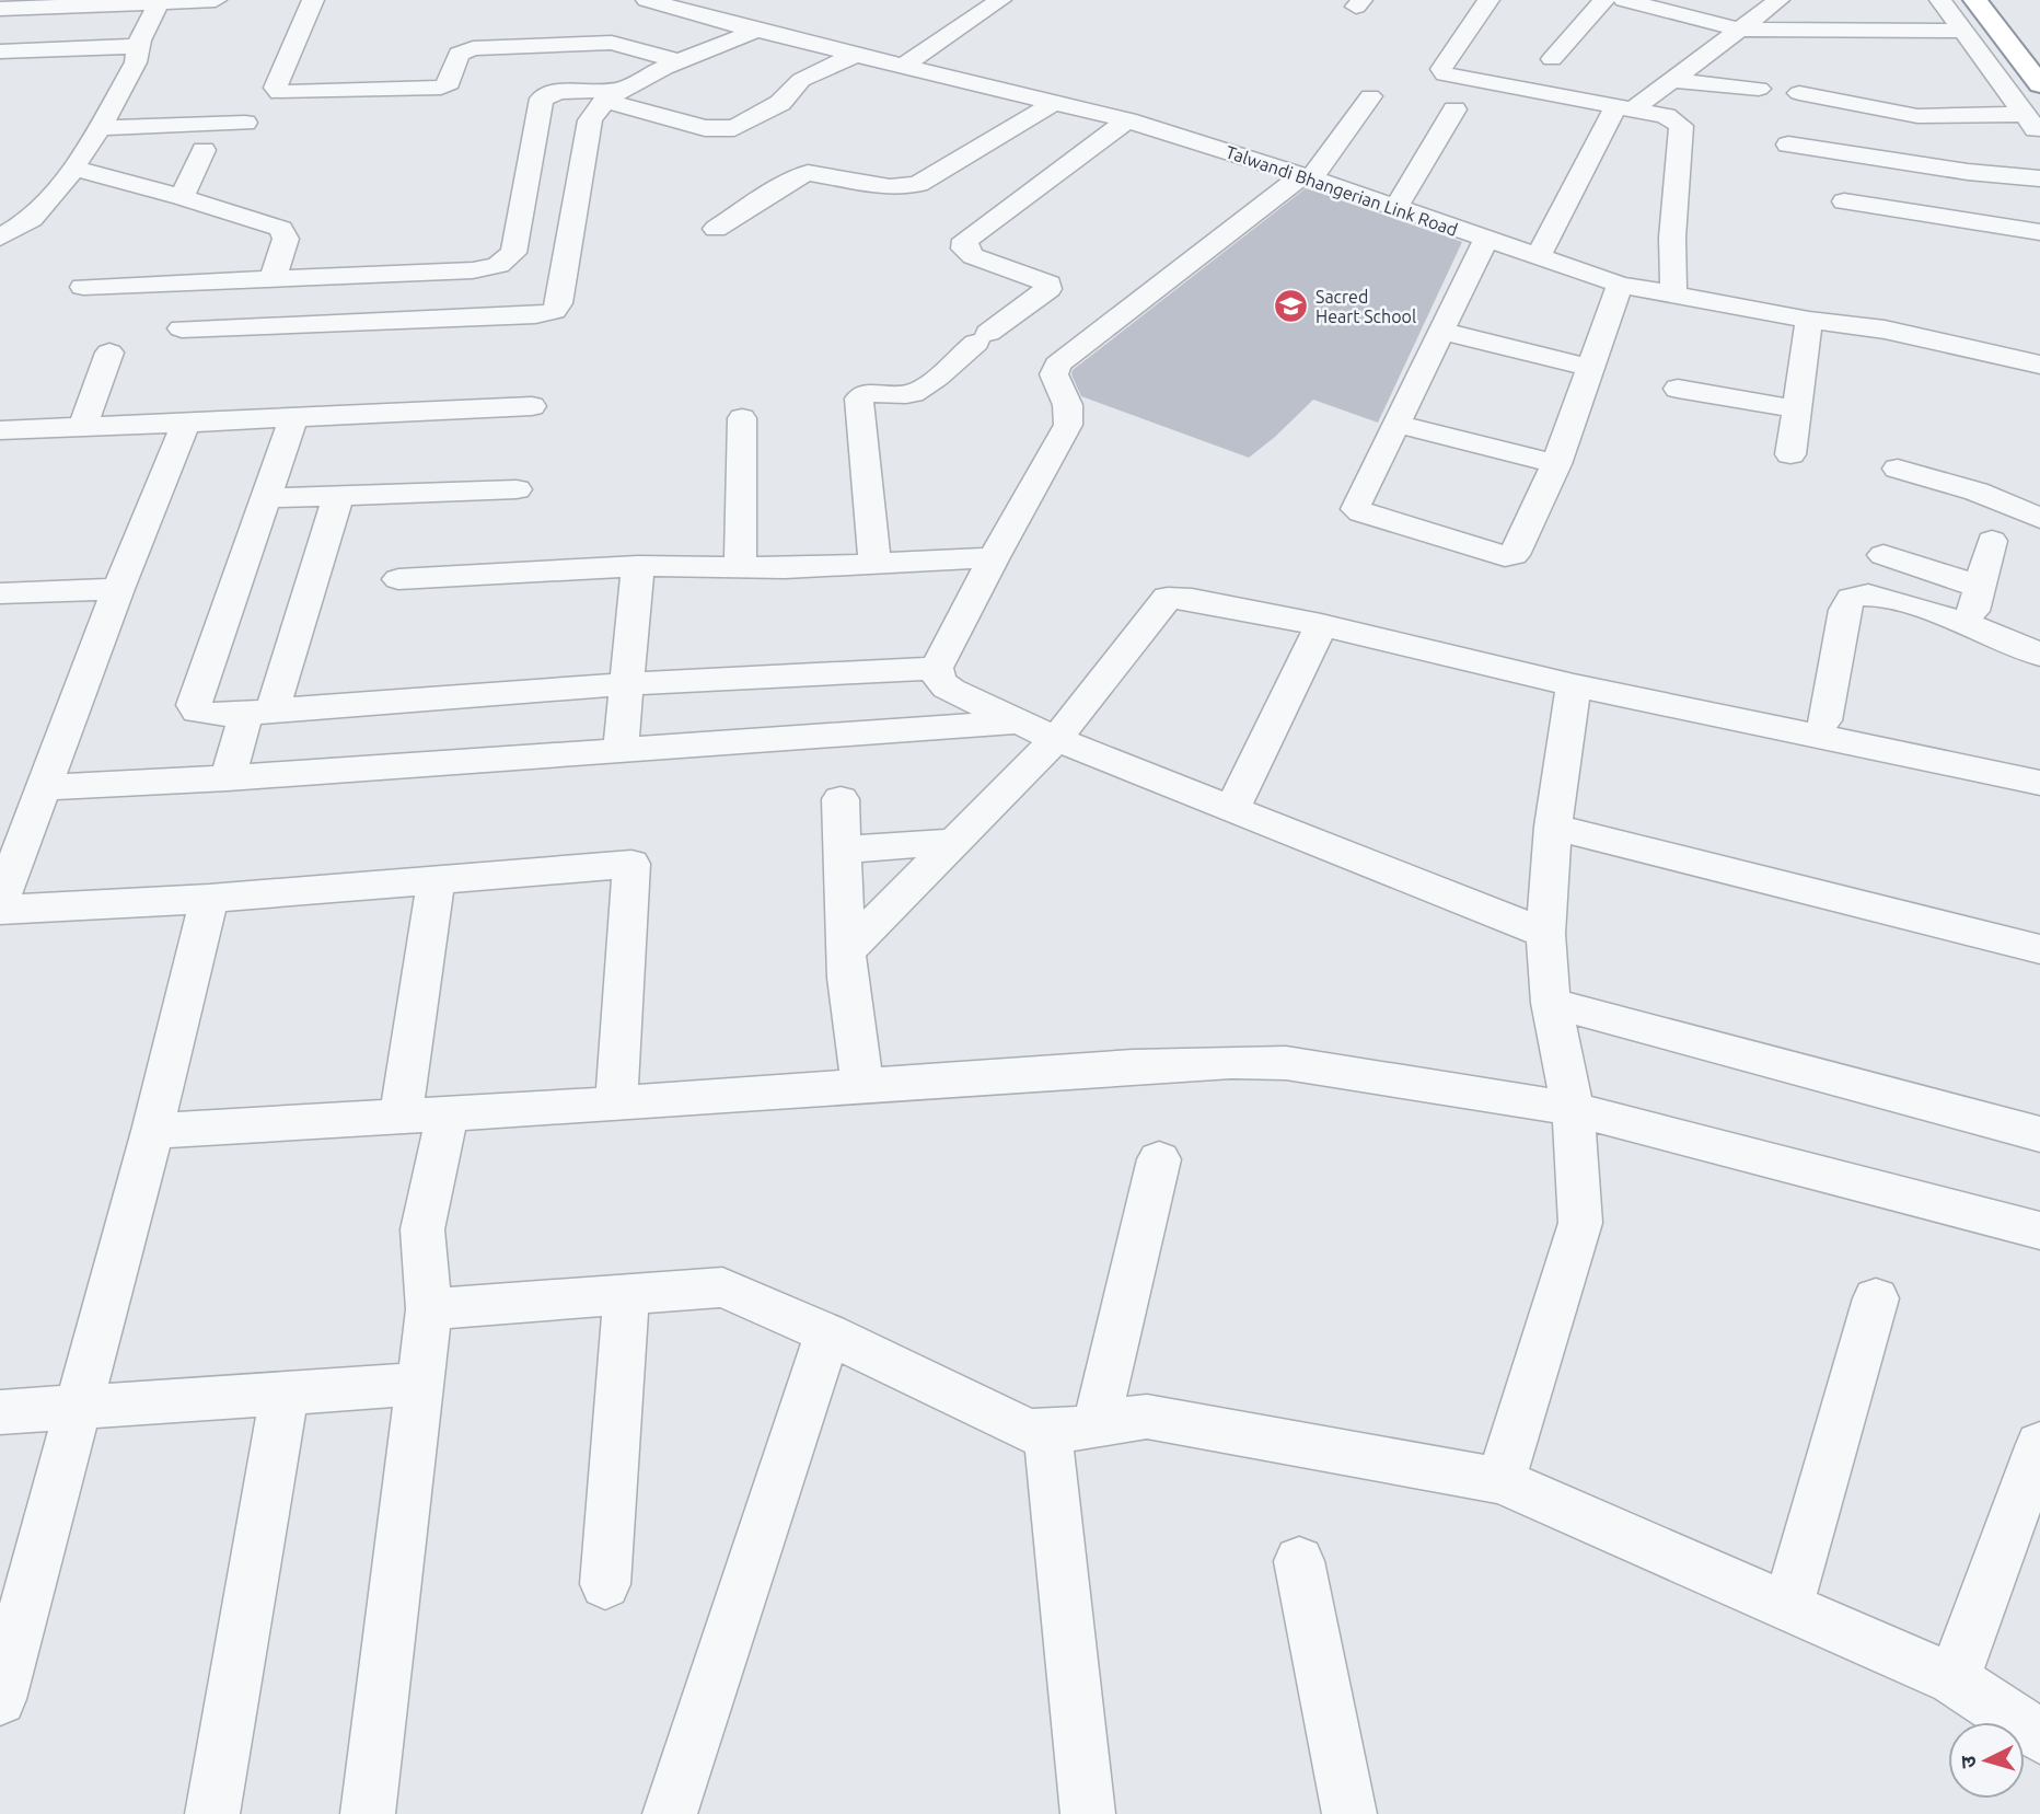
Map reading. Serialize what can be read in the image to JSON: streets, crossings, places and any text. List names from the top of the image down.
{
  "streets": {
    "street": ["Talwandi Bhangerian Link Road"]
  },
  "places": {
    "school or university": ["Sacred Heart School"]
  },
  "north": "left"
}
